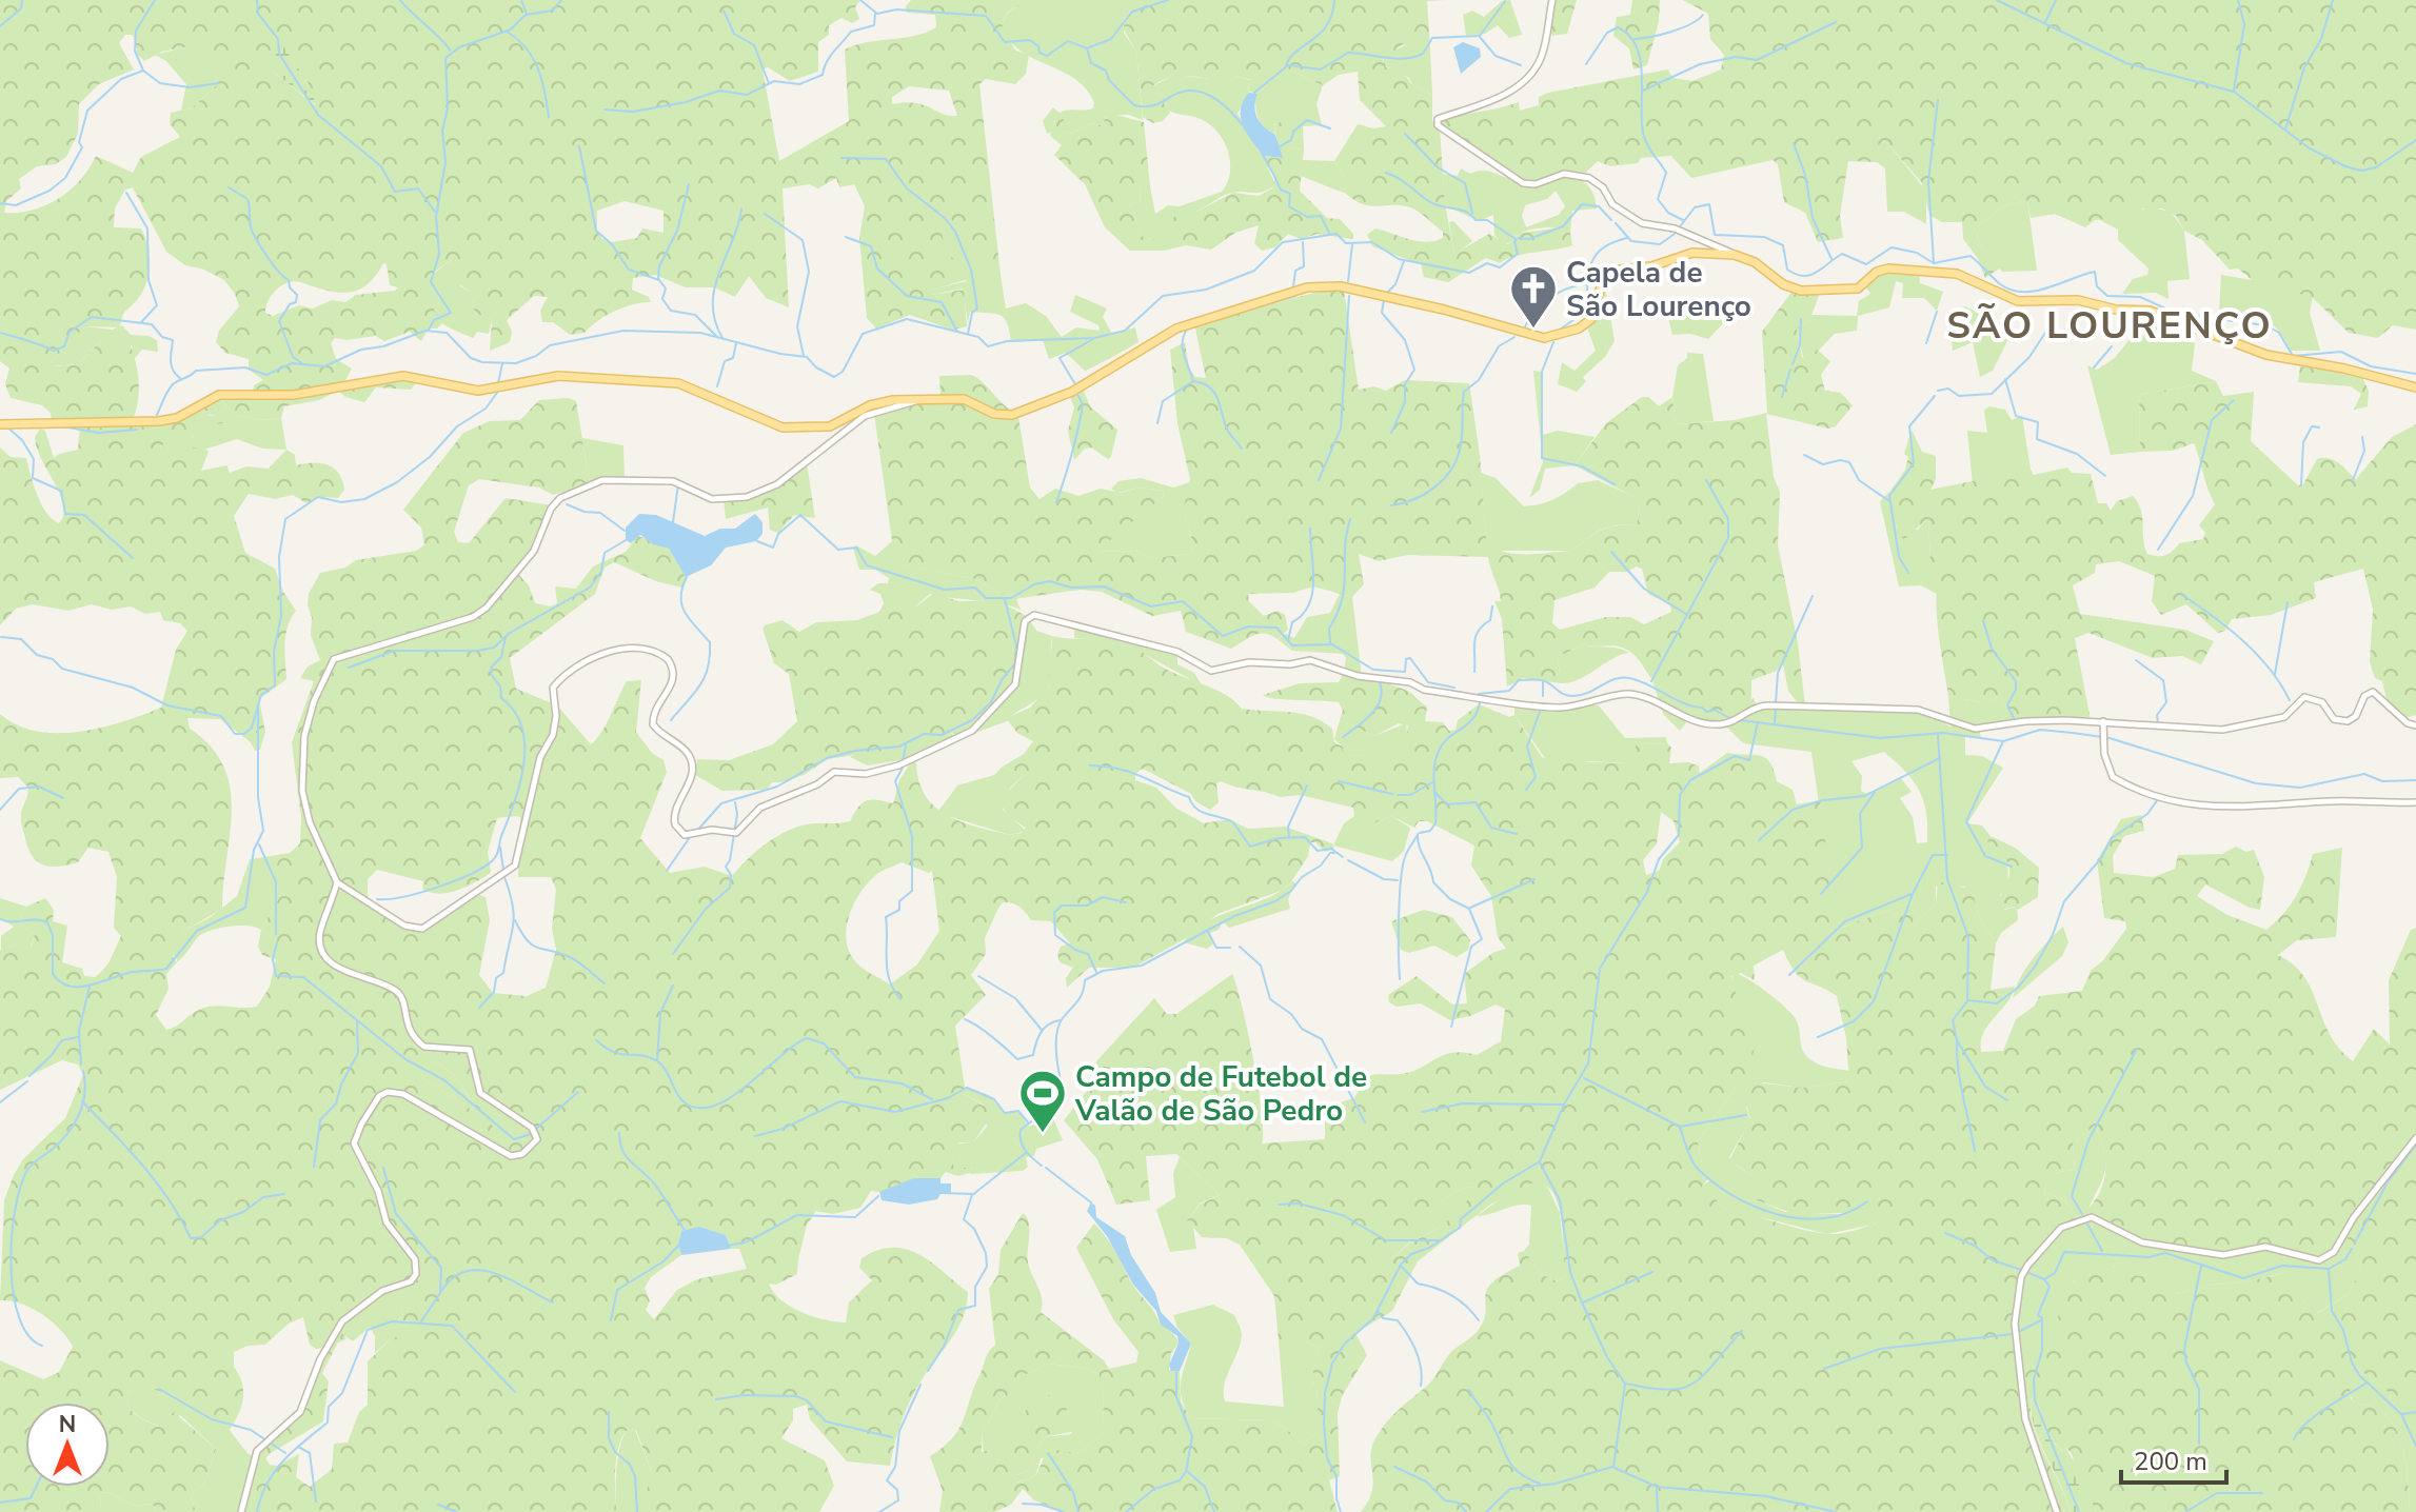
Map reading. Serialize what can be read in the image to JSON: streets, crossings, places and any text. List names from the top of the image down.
{
  "districts": ["SÃO LOURENÇO"],
  "places": {
    "church": ["Capela de São Lourenço"],
    "sports": ["Campo de Futebol de Valão de São Pedro"]
  },
  "scale_bar": "200 m",
  "north": "top"
}
